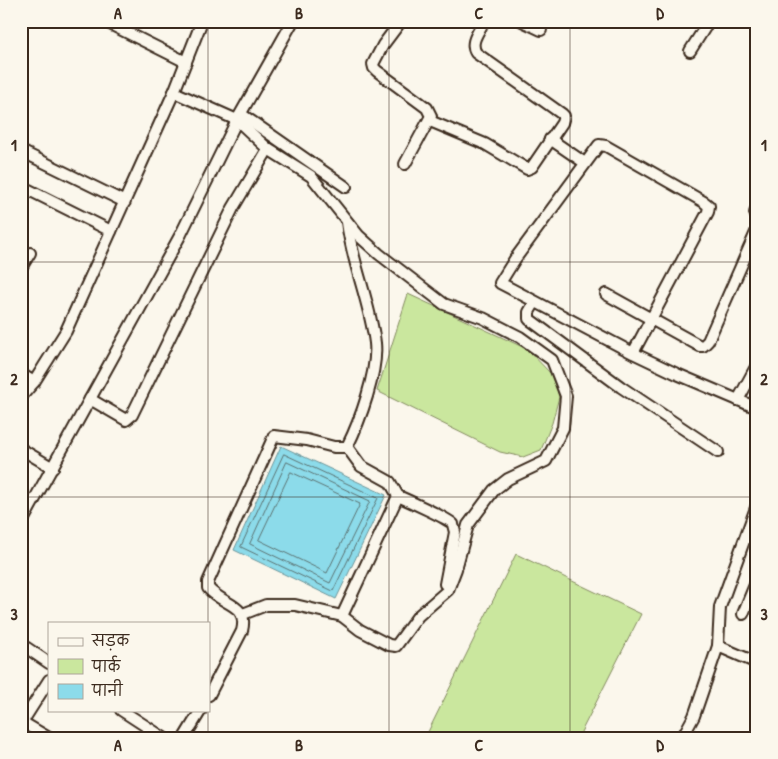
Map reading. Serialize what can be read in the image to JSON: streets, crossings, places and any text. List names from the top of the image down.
{
  "legend": ["सड़क", "पार्क", "पानी"],
  "grid": {
    "columns": [
      "A",
      "B",
      "C",
      "D"
    ],
    "rows": ["1", "2", "3"]
  }
}
